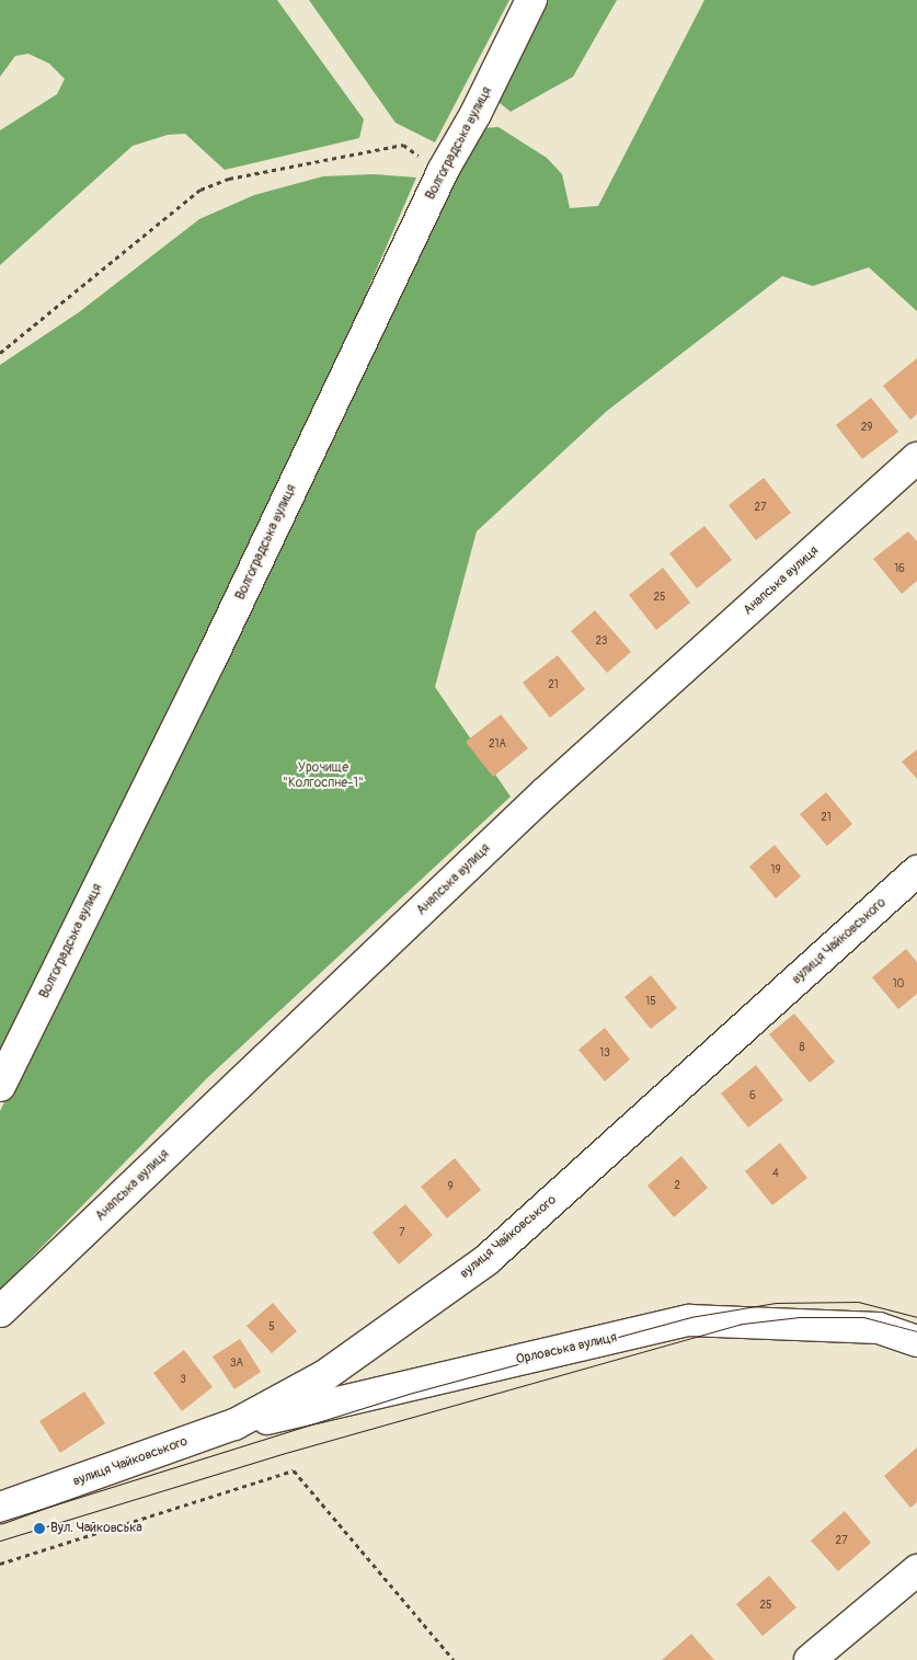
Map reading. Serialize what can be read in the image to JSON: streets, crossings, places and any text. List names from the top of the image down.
{
  "streets": {
    "street": [
      "Волгоградська вулиця",
      "Анапська вулиця",
      "вулиця Чайковського",
      "Орловська вулиця"
    ]
  },
  "crossings": [
    ["вулиця Чайковського", "Орловська вулиця"]
  ],
  "parks": ["Урочище \"Колгоспне-1\""],
  "places": ["Вул. Чайковська"],
  "house_numbers": [
    "29",
    "27",
    "16",
    "25",
    "23",
    "21",
    "21А",
    "21",
    "19",
    "10",
    "15",
    "8",
    "13",
    "6",
    "4",
    "2",
    "9",
    "7",
    "5",
    "3А",
    "3",
    "27",
    "25"
  ]
}
